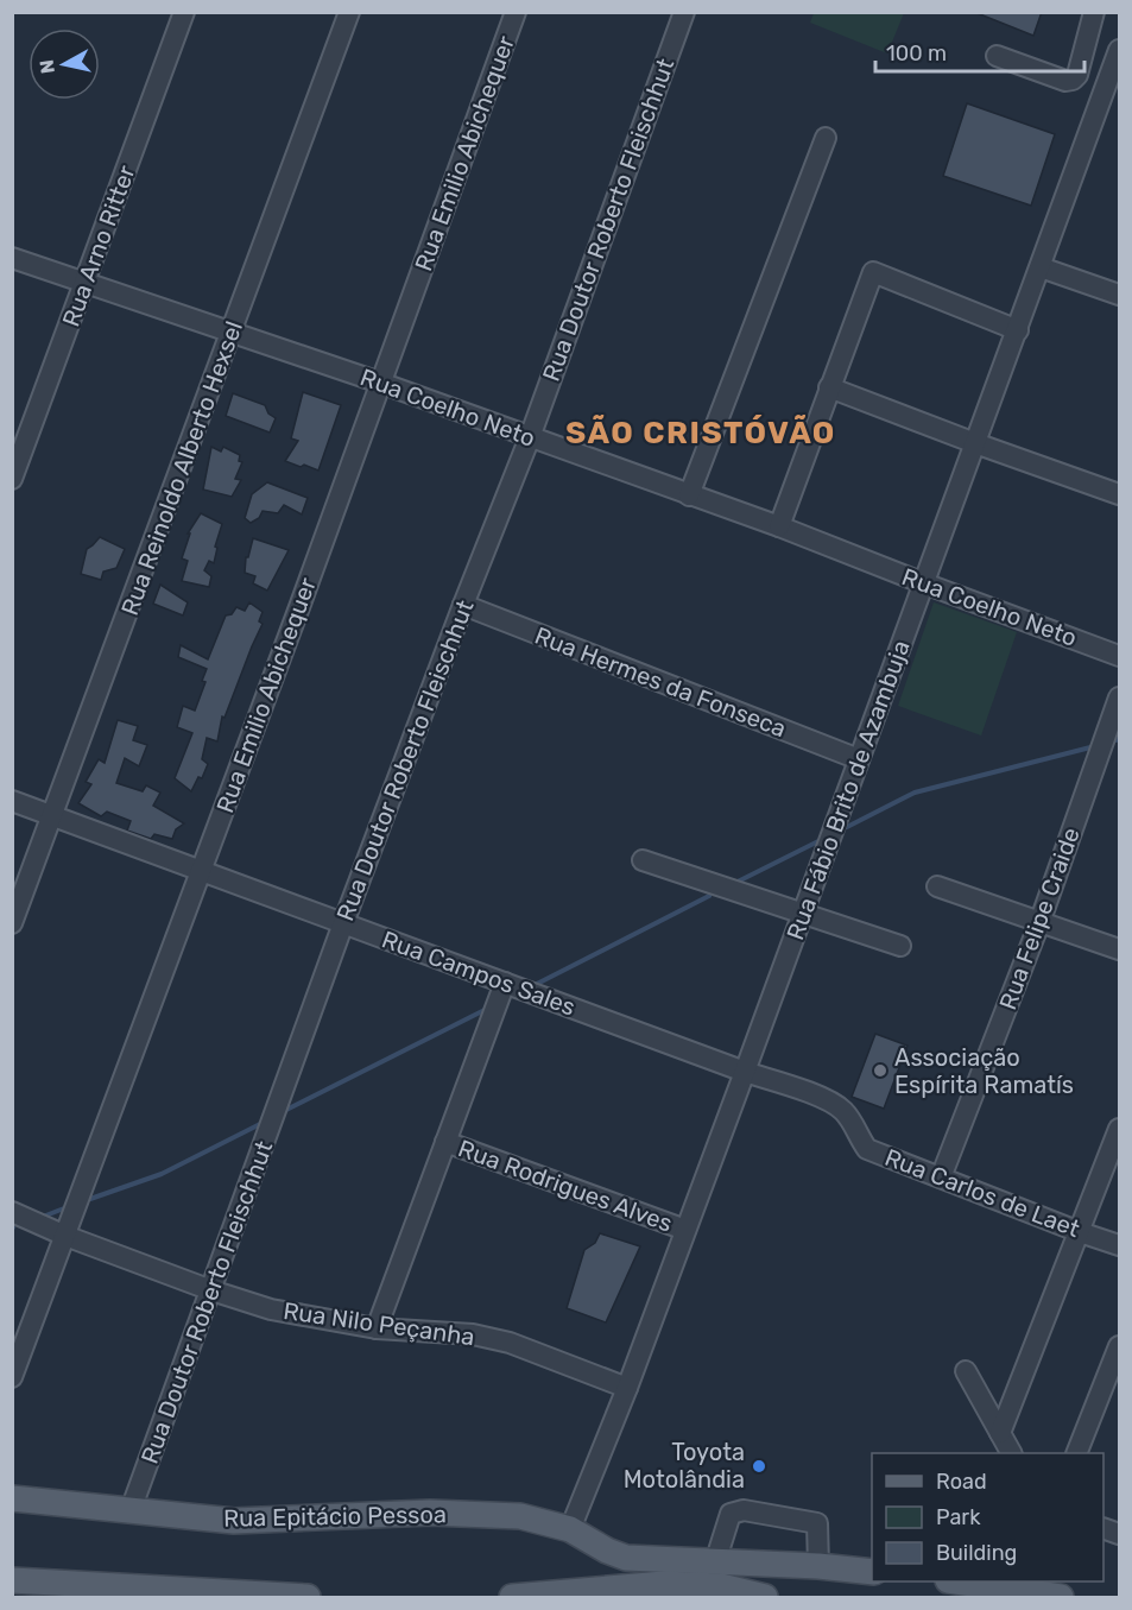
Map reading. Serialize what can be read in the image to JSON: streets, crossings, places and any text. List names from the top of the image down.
{
  "streets": {
    "main road": ["Rua Epitácio Pessoa"],
    "street": [
      "Rua Emilio Abichequer",
      "Rua Doutor Roberto Fleischhut",
      "Rua Arno Ritter",
      "Rua Coelho Neto",
      "Rua Reinoldo Alberto Hexsel",
      "Rua Hermes da Fonseca",
      "Rua Fábio Brito de Azambuja",
      "Rua Felipe Craide",
      "Rua Campos Sales",
      "Rua Rodrigues Alves",
      "Rua Carlos de Laet",
      "Rua Nilo Peçanha"
    ]
  },
  "crossings": [
    ["Rua Emilio Abichequer", "Rua Coelho Neto"],
    ["Rua Emilio Abichequer", "Rua Campos Sales"],
    ["Rua Emilio Abichequer", "Rua Nilo Peçanha"],
    ["Rua Doutor Roberto Fleischhut", "Rua Coelho Neto"],
    ["Rua Doutor Roberto Fleischhut", "Rua Hermes da Fonseca"],
    ["Rua Doutor Roberto Fleischhut", "Rua Campos Sales"],
    ["Rua Doutor Roberto Fleischhut", "Rua Nilo Peçanha"],
    ["Rua Doutor Roberto Fleischhut", "Rua Epitácio Pessoa"],
    ["Rua Arno Ritter", "Rua Coelho Neto"],
    ["Rua Coelho Neto", "Rua Reinoldo Alberto Hexsel"],
    ["Rua Coelho Neto", "Rua Fábio Brito de Azambuja"],
    ["Rua Reinoldo Alberto Hexsel", "Rua Campos Sales"],
    ["Rua Hermes da Fonseca", "Rua Fábio Brito de Azambuja"],
    ["Rua Fábio Brito de Azambuja", "Rua Campos Sales"],
    ["Rua Fábio Brito de Azambuja", "Rua Rodrigues Alves"],
    ["Rua Fábio Brito de Azambuja", "Rua Carlos de Laet"],
    ["Rua Fábio Brito de Azambuja", "Rua Nilo Peçanha"],
    ["Rua Fábio Brito de Azambuja", "Rua Epitácio Pessoa"],
    ["Rua Felipe Craide", "Rua Carlos de Laet"],
    ["Rua Campos Sales", "Rua Carlos de Laet"]
  ],
  "districts": ["SÃO CRISTÓVÃO"],
  "places": ["Associação Espírita Ramatís", "Toyota Motolândia"],
  "legend": ["Road", "Park", "Building"],
  "scale_bar": "100 m",
  "north": "left"
}
